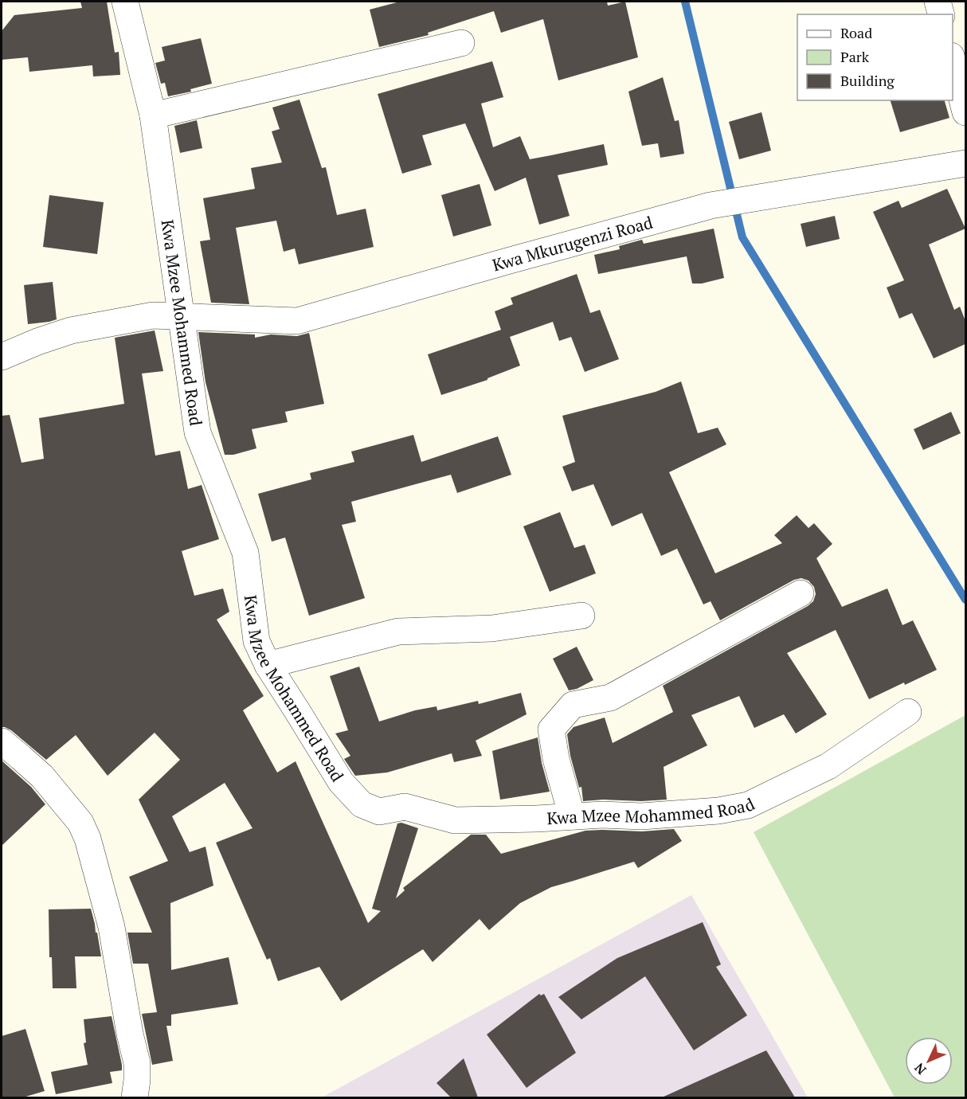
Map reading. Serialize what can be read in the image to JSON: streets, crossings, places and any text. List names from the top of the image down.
{
  "streets": {
    "street": ["Kwa Mkurugenzi Road", "Kwa Mzee Mohammed Road"]
  },
  "crossings": [
    ["Kwa Mkurugenzi Road", "Kwa Mzee Mohammed Road"]
  ],
  "legend": ["Road", "Park", "Building"],
  "north": "bottom left"
}
